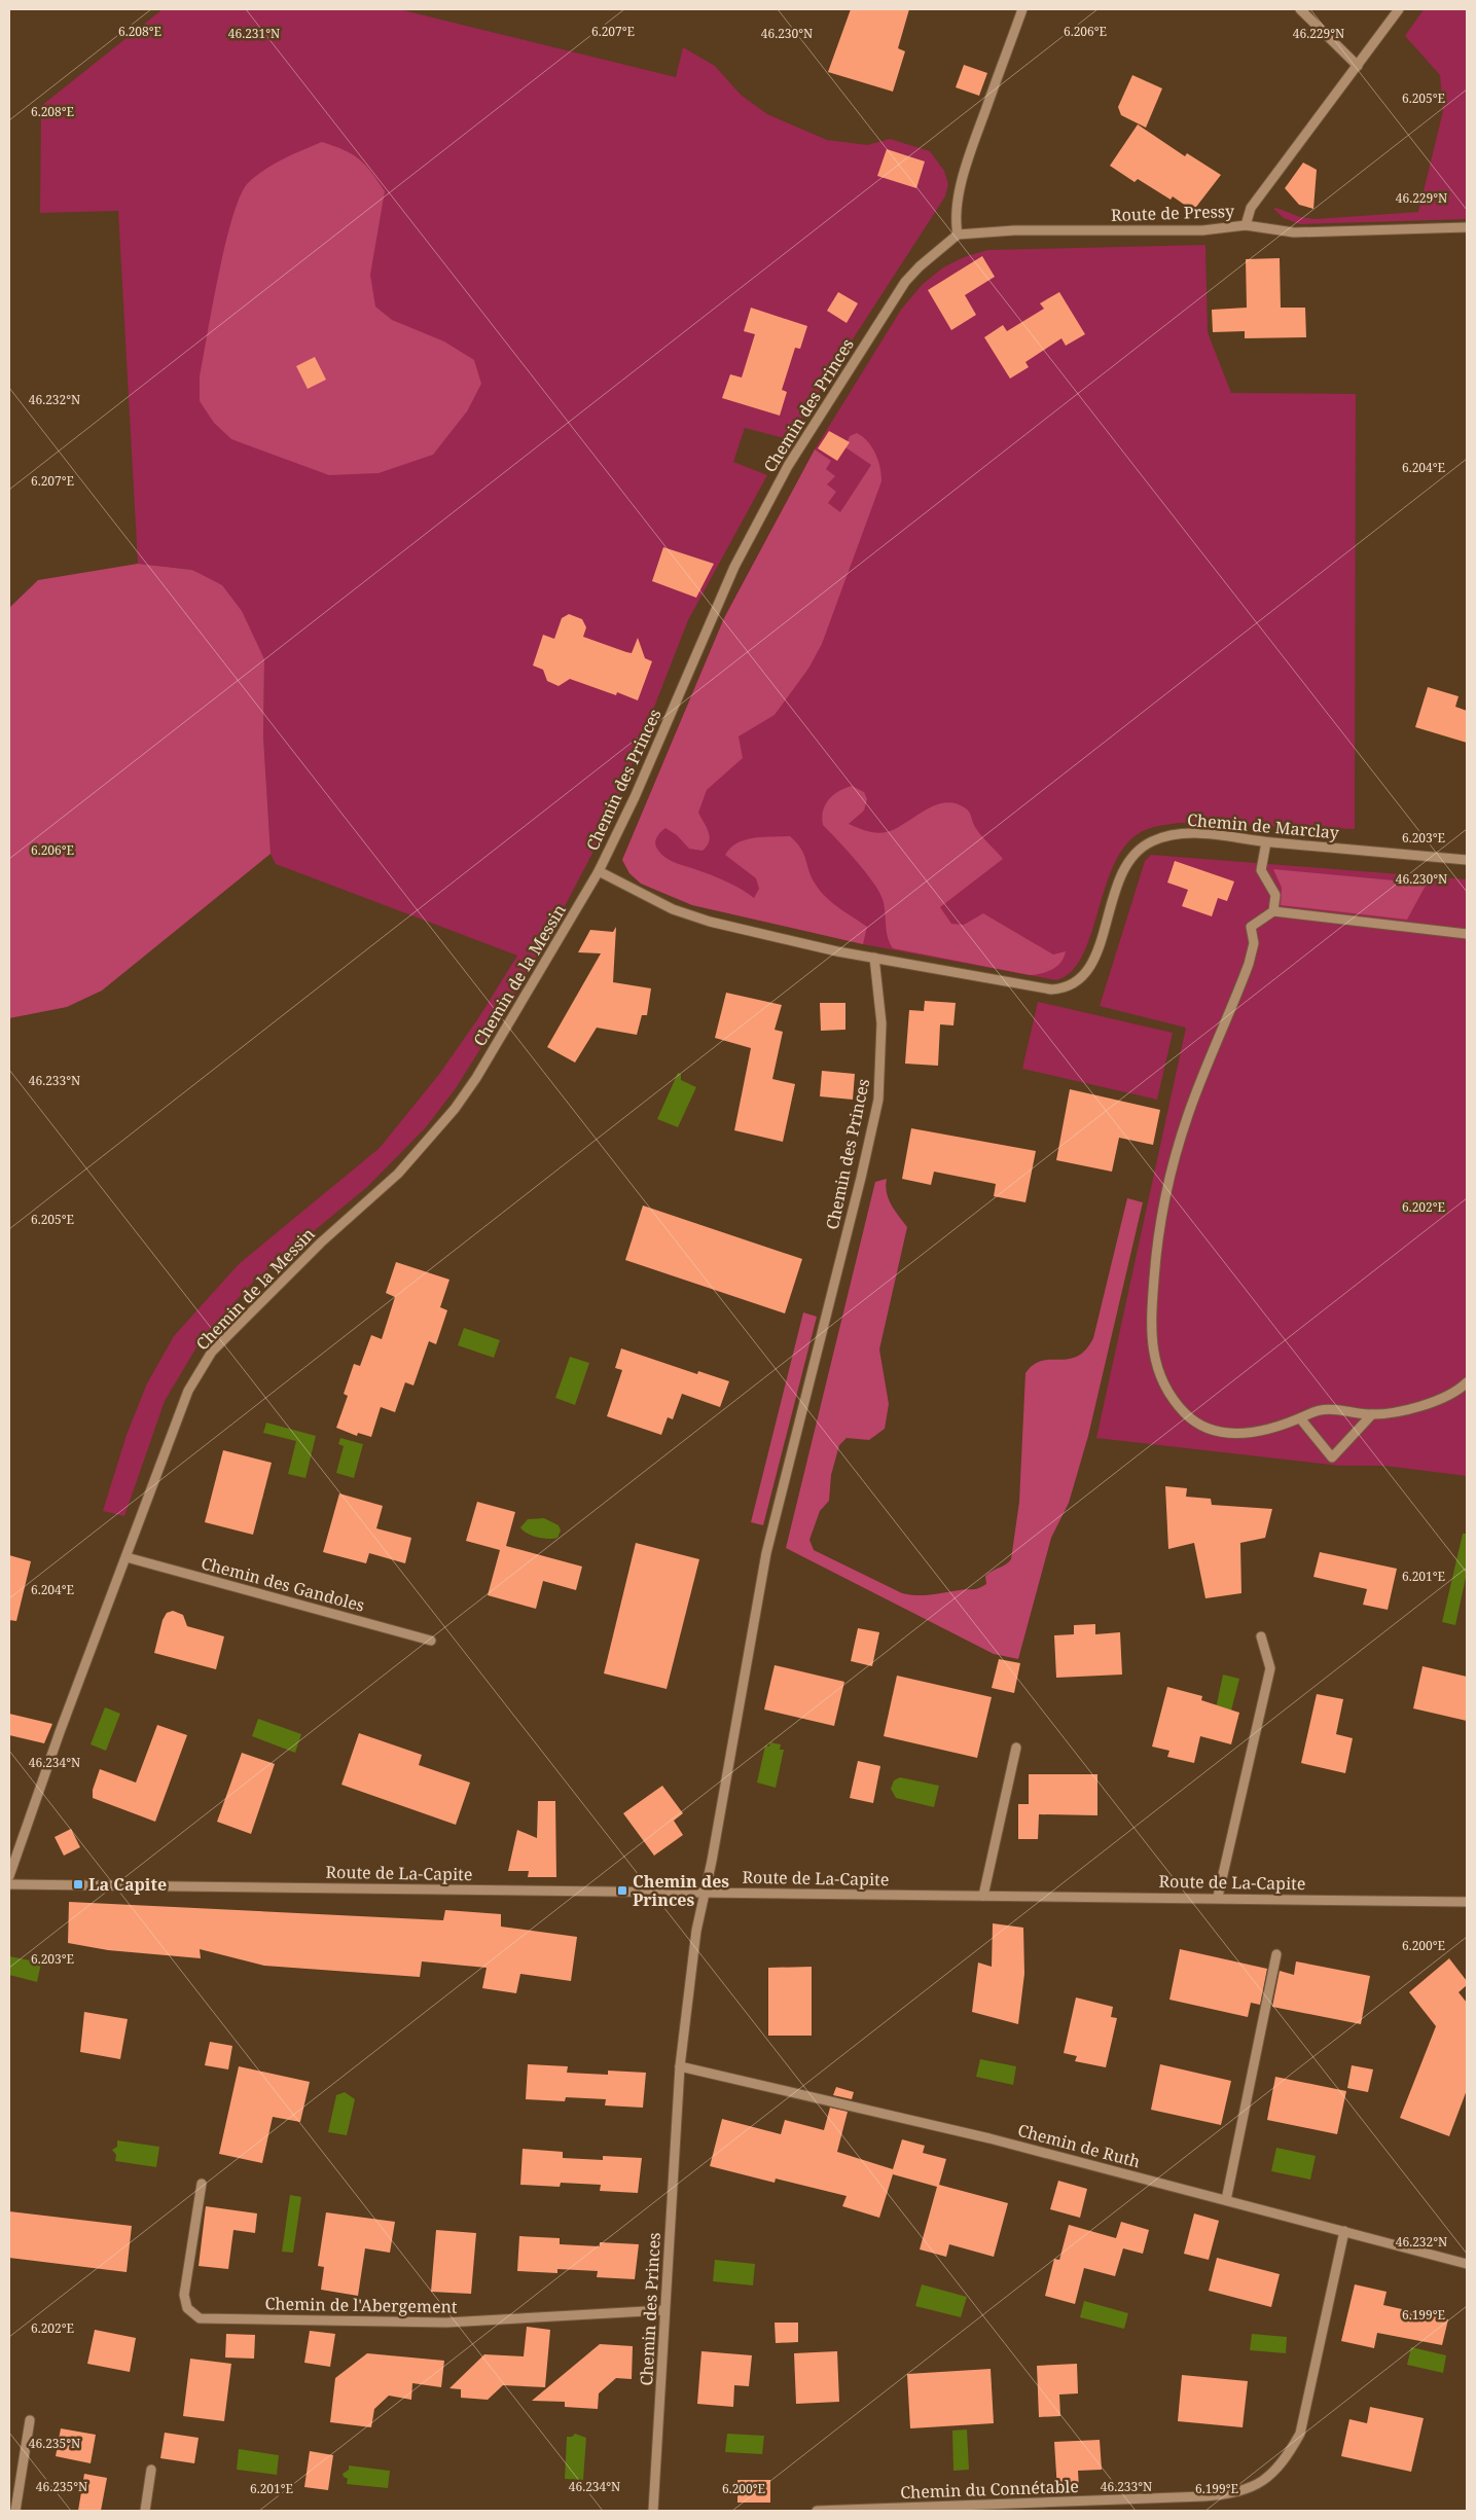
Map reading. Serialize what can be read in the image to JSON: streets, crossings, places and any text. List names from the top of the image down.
{
  "streets": {
    "street": [
      "Route de Pressy",
      "Chemin des Princes",
      "Chemin de Marclay",
      "Chemin de la Messin",
      "Chemin des Gandoles",
      "Route de La-Capite",
      "Chemin de Ruth",
      "Chemin de l'Abergement",
      "Chemin du Connétable"
    ]
  },
  "crossings": [
    ["Route de Pressy", "Chemin des Princes"],
    ["Chemin des Princes", "Chemin de Marclay"],
    ["Chemin des Princes", "Chemin de la Messin"],
    ["Chemin des Princes", "Route de La-Capite"],
    ["Chemin des Princes", "Chemin de Ruth"],
    ["Chemin des Princes", "Chemin de l'Abergement"],
    ["Chemin de la Messin", "Chemin des Gandoles"],
    ["Chemin de Ruth", "Chemin du Connétable"]
  ],
  "places": {
    "transit": ["La Capite", "Chemin des Princes"]
  },
  "coordinates": [
    "6.208°E",
    "6.207°E",
    "6.206°E",
    "46.231°N",
    "46.230°N",
    "46.229°N",
    "6.205°E",
    "46.232°N",
    "6.204°E",
    "6.203°E",
    "46.233°N",
    "6.202°E",
    "6.201°E",
    "46.234°N",
    "6.200°E",
    "6.199°E",
    "46.235°N"
  ]
}
